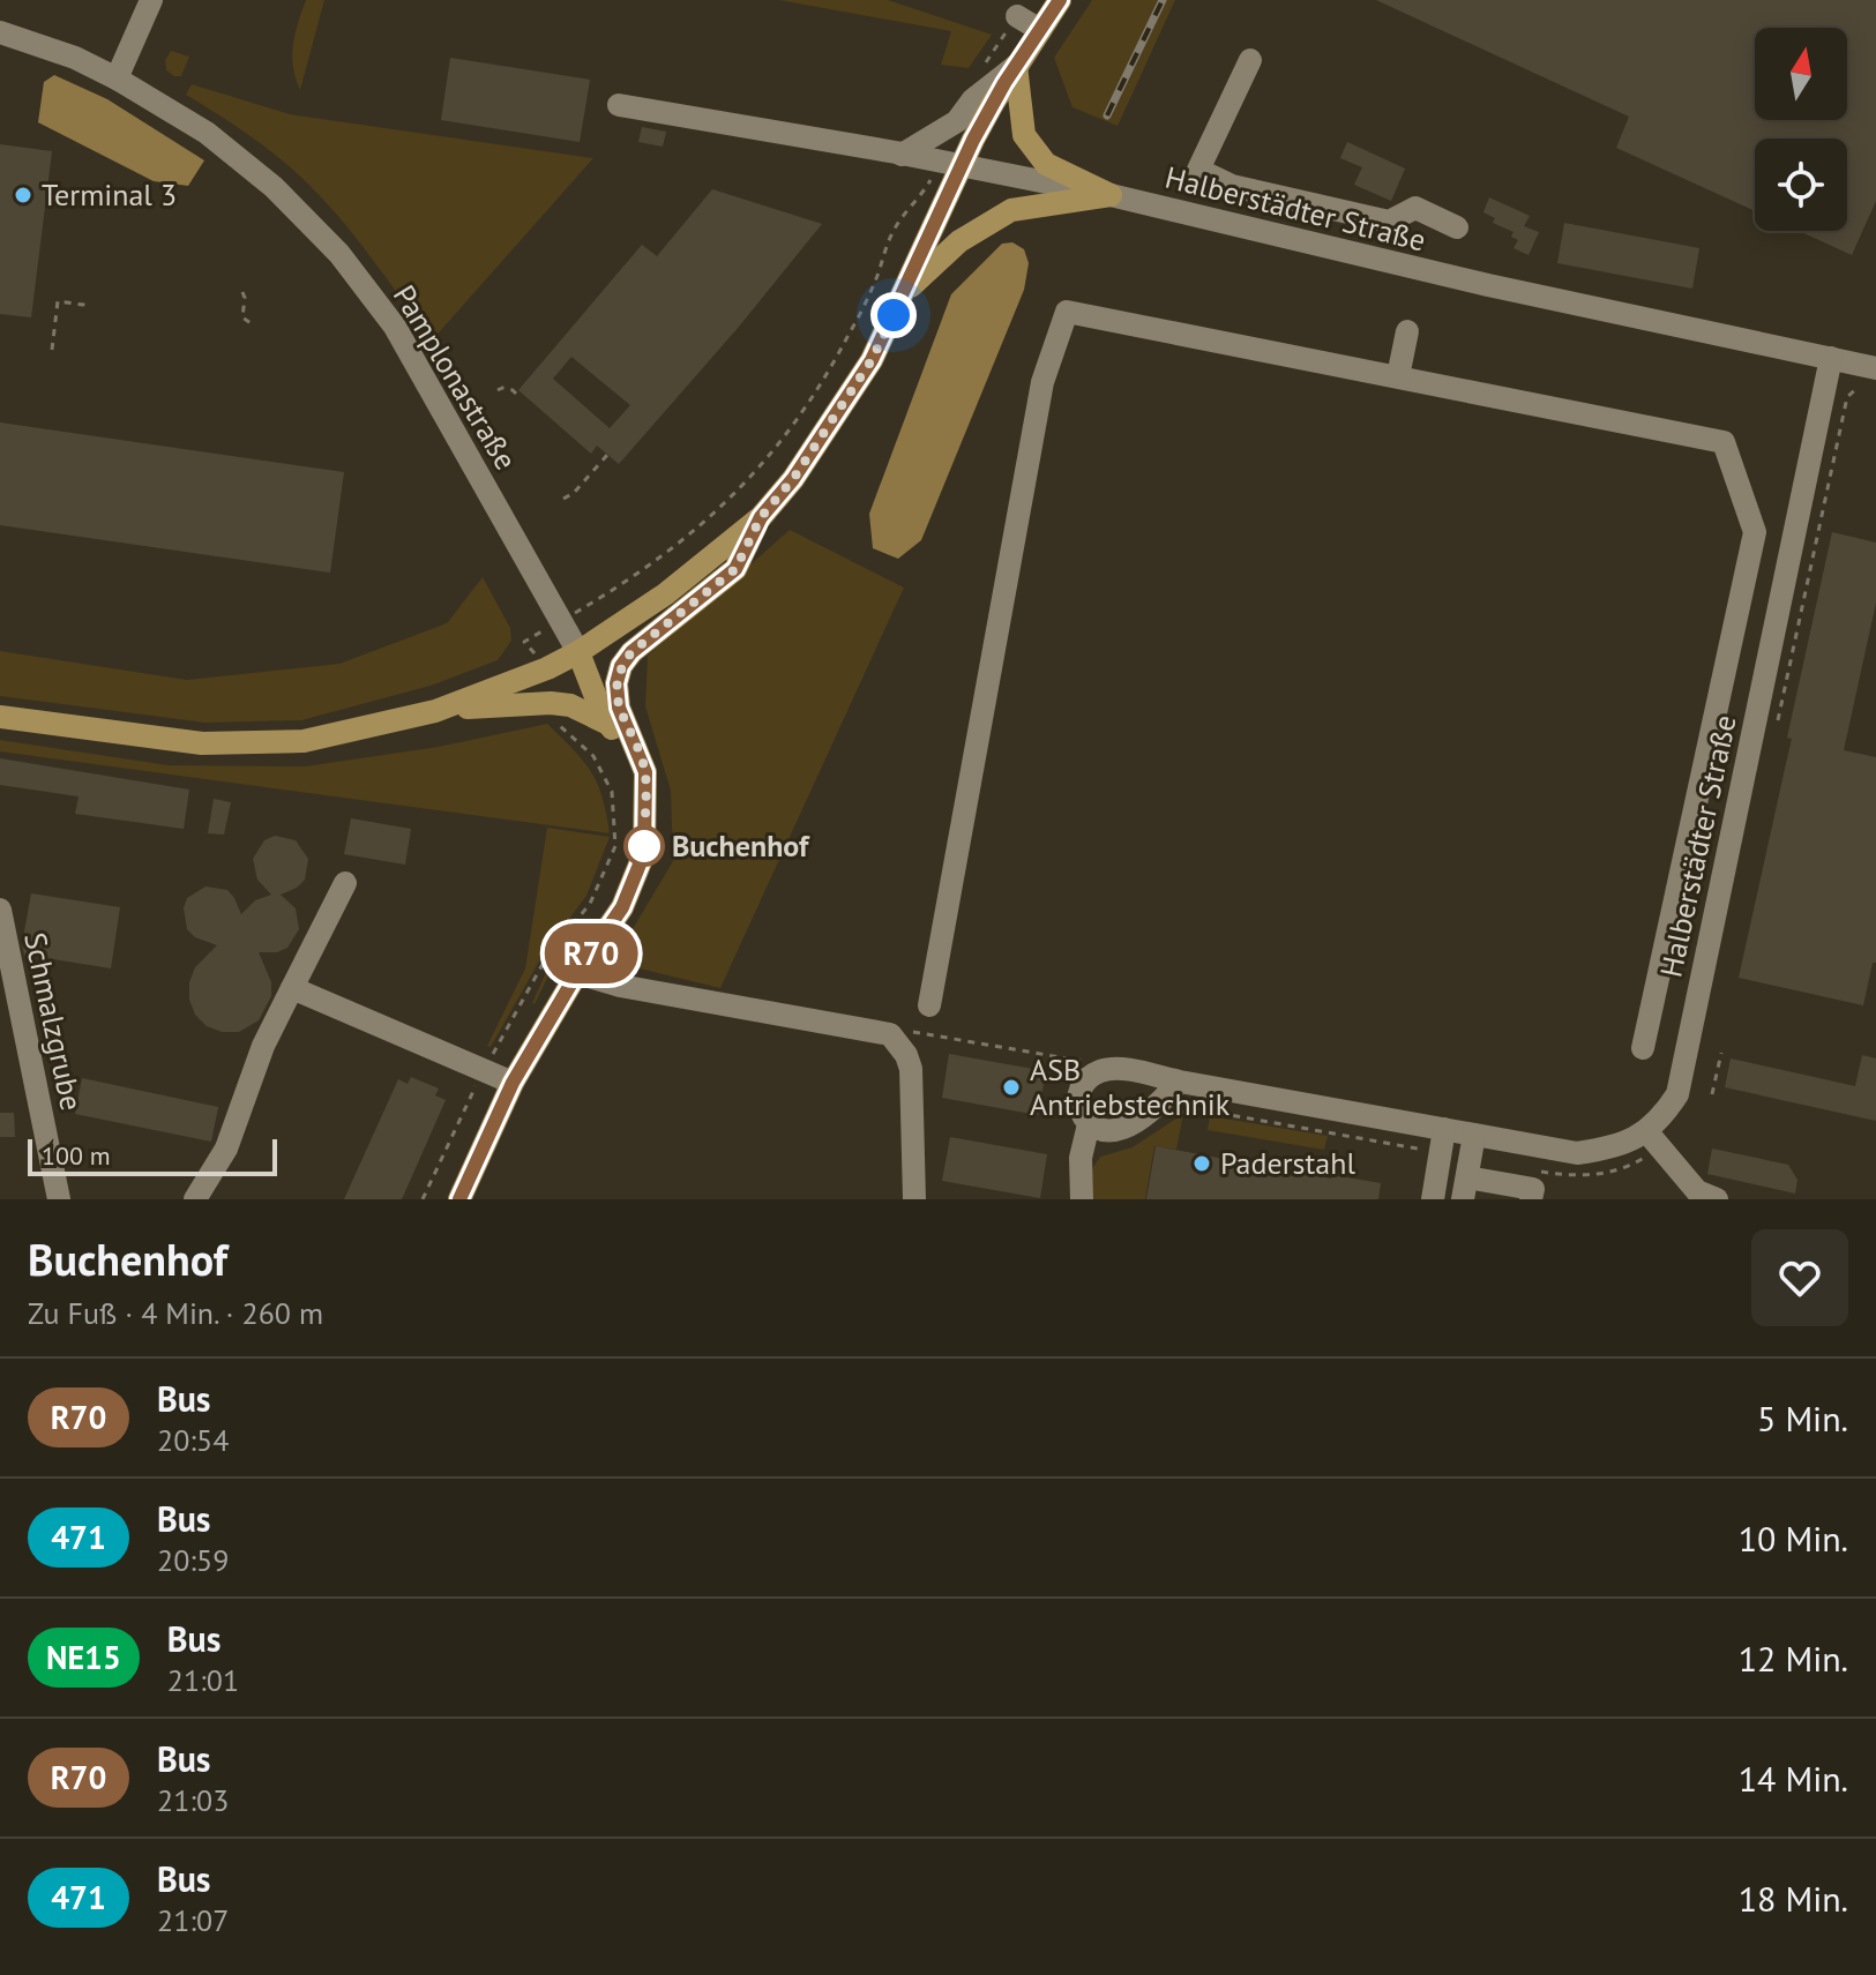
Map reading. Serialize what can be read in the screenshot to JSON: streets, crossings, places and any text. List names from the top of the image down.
{
  "streets": {
    "street": ["Halberstädter Straße", "Pamplonastraße", "Schmalzgrube"]
  },
  "places": [
    "Terminal 3",
    "Buchenhof",
    "ASB Antriebstechnik",
    "Paderstahl"
  ],
  "lines": ["bus line R70"],
  "scale_bar": "100 m",
  "north": "top",
  "page": {
    "on_map": "R70",
    "scale": "100 m",
    "heading": ["Buchenhof", "Zu Fuß · 4 Min. · 260 m"],
    "list": [
      {
        "mark": "R70",
        "name": "Bus",
        "note": "20:54",
        "value": "5 Min."
      },
      {
        "mark": "471",
        "name": "Bus",
        "note": "20:59",
        "value": "10 Min."
      },
      {
        "mark": "NE15",
        "name": "Bus",
        "note": "21:01",
        "value": "12 Min."
      },
      {
        "mark": "R70",
        "name": "Bus",
        "note": "21:03",
        "value": "14 Min."
      },
      {
        "mark": "471",
        "name": "Bus",
        "note": "21:07",
        "value": "18 Min."
      }
    ]
  }
}
